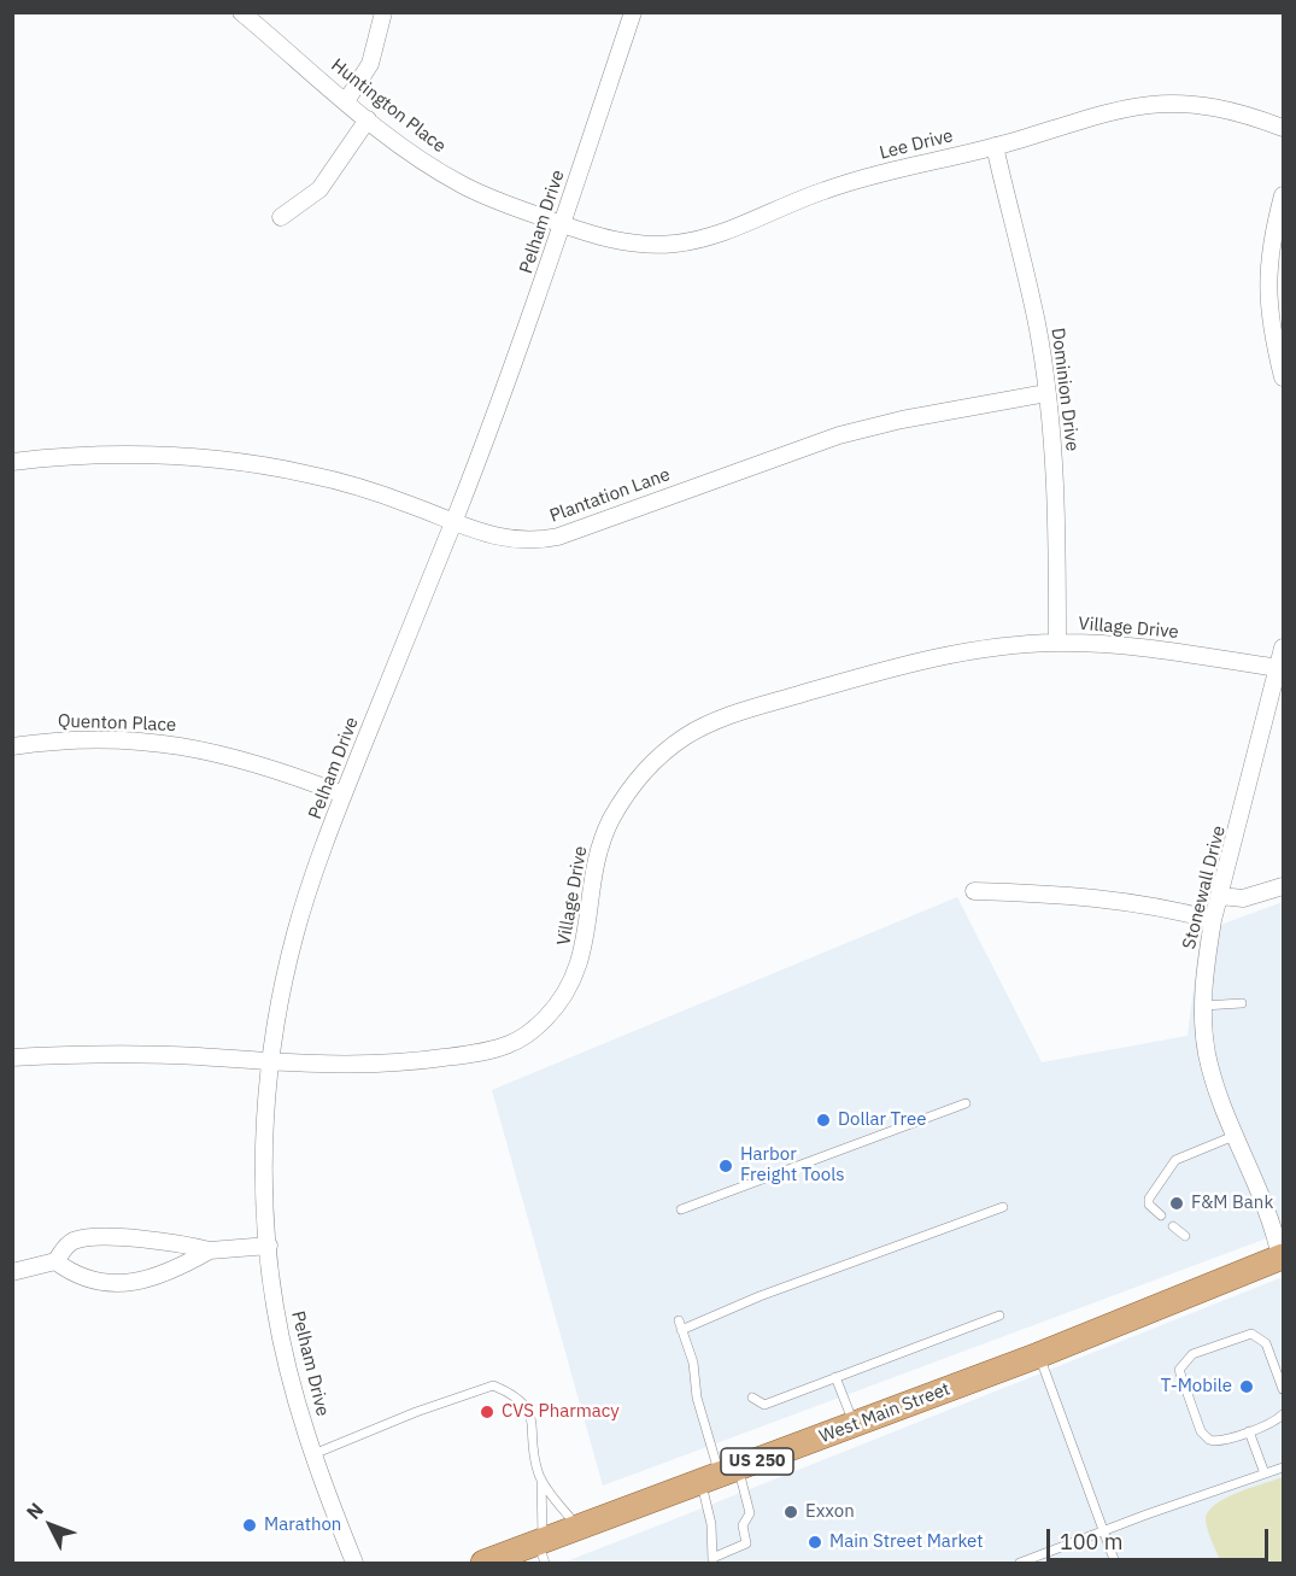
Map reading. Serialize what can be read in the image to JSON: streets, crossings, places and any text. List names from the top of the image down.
{
  "streets": {
    "main road": ["West Main Street", "US 250"],
    "street": [
      "Huntington Place",
      "Lee Drive",
      "Pelham Drive",
      "Dominion Drive",
      "Plantation Lane",
      "Village Drive",
      "Quenton Place",
      "Stonewall Drive"
    ]
  },
  "crossings": [
    ["Huntington Place", "Lee Drive"],
    ["Huntington Place", "Pelham Drive"],
    ["Lee Drive", "Pelham Drive"],
    ["Lee Drive", "Dominion Drive"],
    ["Pelham Drive", "Plantation Lane"],
    ["Pelham Drive", "Village Drive"],
    ["Pelham Drive", "Quenton Place"],
    ["Dominion Drive", "Plantation Lane"],
    ["Dominion Drive", "Village Drive"],
    ["Village Drive", "Stonewall Drive"],
    ["Stonewall Drive", "West Main Street"]
  ],
  "places": [
    "Dollar Tree",
    "Harbor Freight Tools",
    "F&M Bank",
    "T-Mobile",
    "CVS Pharmacy",
    "Exxon",
    "Marathon",
    "Main Street Market"
  ],
  "scale_bar": "100 m",
  "north": "top left"
}
